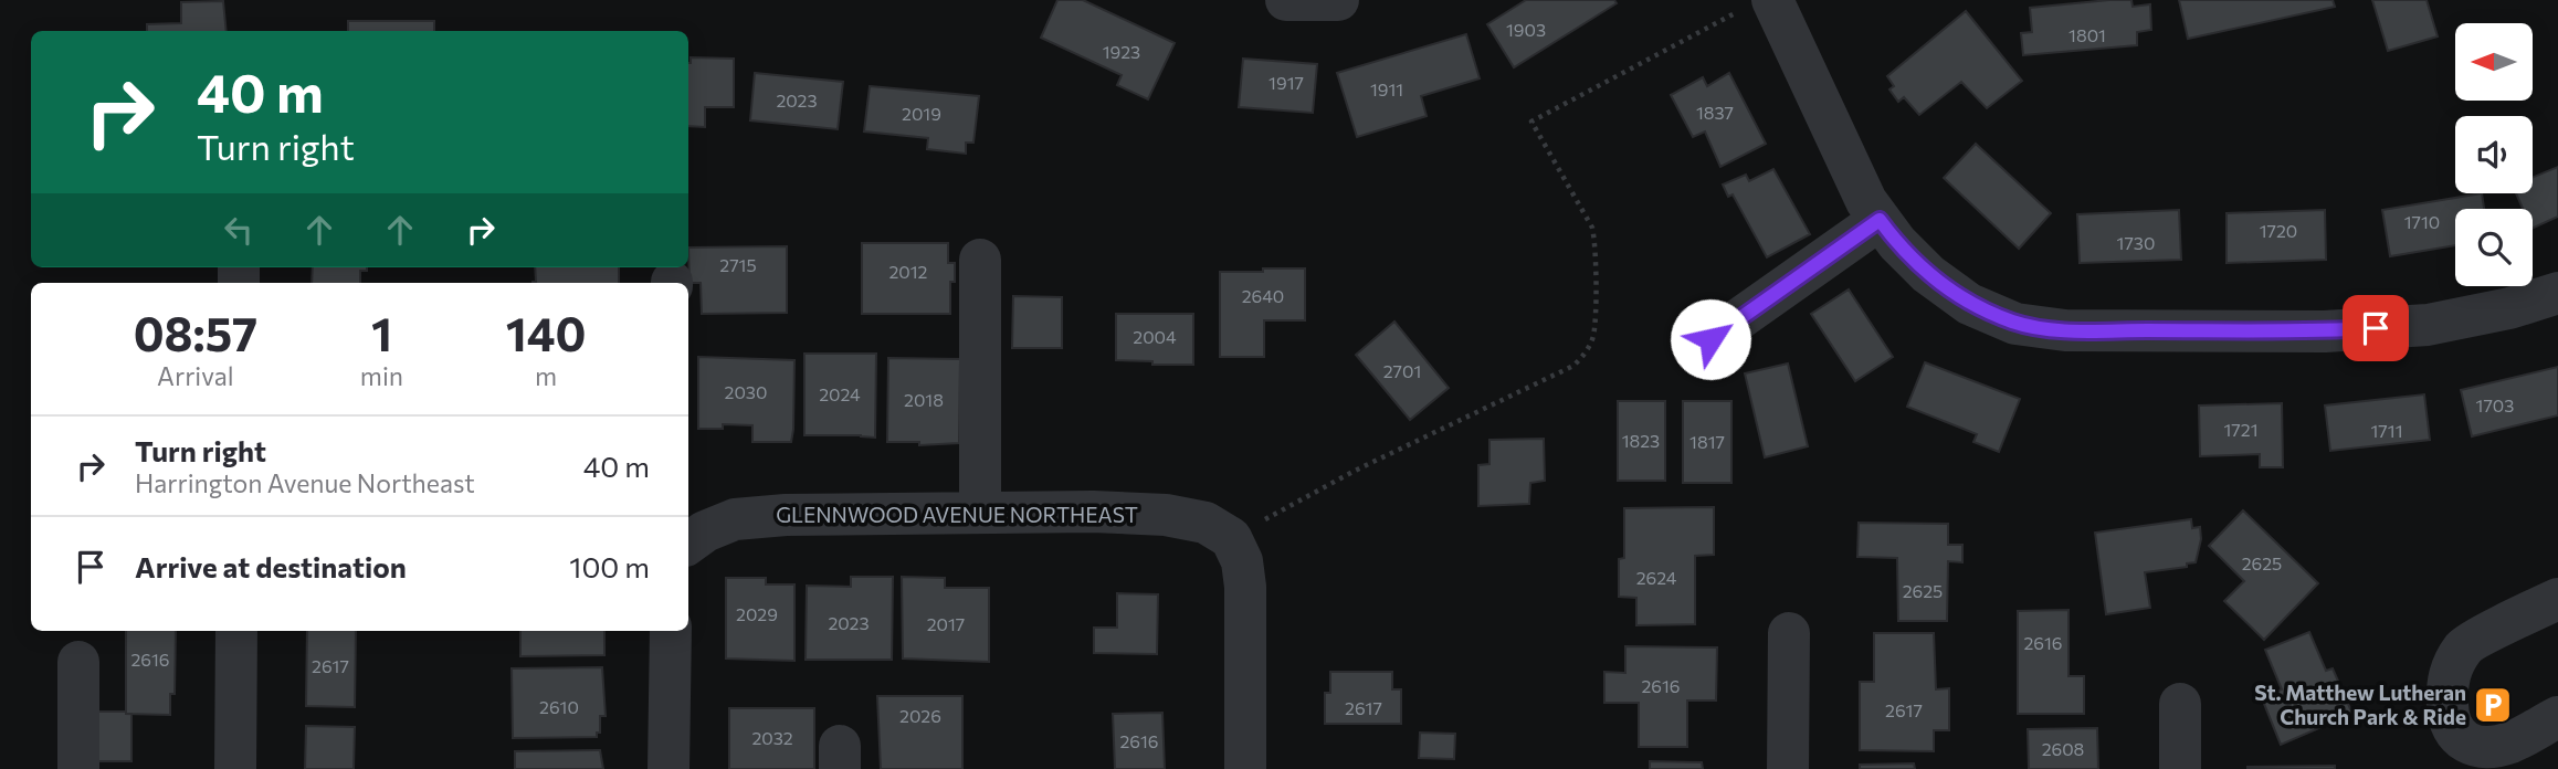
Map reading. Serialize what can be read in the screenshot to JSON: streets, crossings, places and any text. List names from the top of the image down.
{
  "streets": {
    "street": ["GLENNWOOD AVENUE NORTHEAST"]
  },
  "places": {
    "parking": ["St. Matthew Lutheran Church Park & Ride"]
  },
  "house_numbers": [
    "1903",
    "1801",
    "1923",
    "1917",
    "1911",
    "2023",
    "1837",
    "2019",
    "1710",
    "1720",
    "1730",
    "2715",
    "2012",
    "2640",
    "2004",
    "2701",
    "2030",
    "2024",
    "2018",
    "1703",
    "1721",
    "1711",
    "1823",
    "1817",
    "2625",
    "2624",
    "2625",
    "2029",
    "2023",
    "2017",
    "2616",
    "2616",
    "2617",
    "2616",
    "2610",
    "2617",
    "2617",
    "2026",
    "2032",
    "2616",
    "2608"
  ],
  "north": "left",
  "page": {
    "turn": ["40 m", "Turn right"],
    "eta": [
      "08:57",
      "Arrival",
      "1",
      "min",
      "140",
      "m"
    ],
    "list": [
      {
        "name": "Turn right",
        "note": "Harrington Avenue Northeast",
        "value": "40 m"
      },
      {
        "name": "Arrive at destination",
        "value": "100 m"
      }
    ]
  }
}
